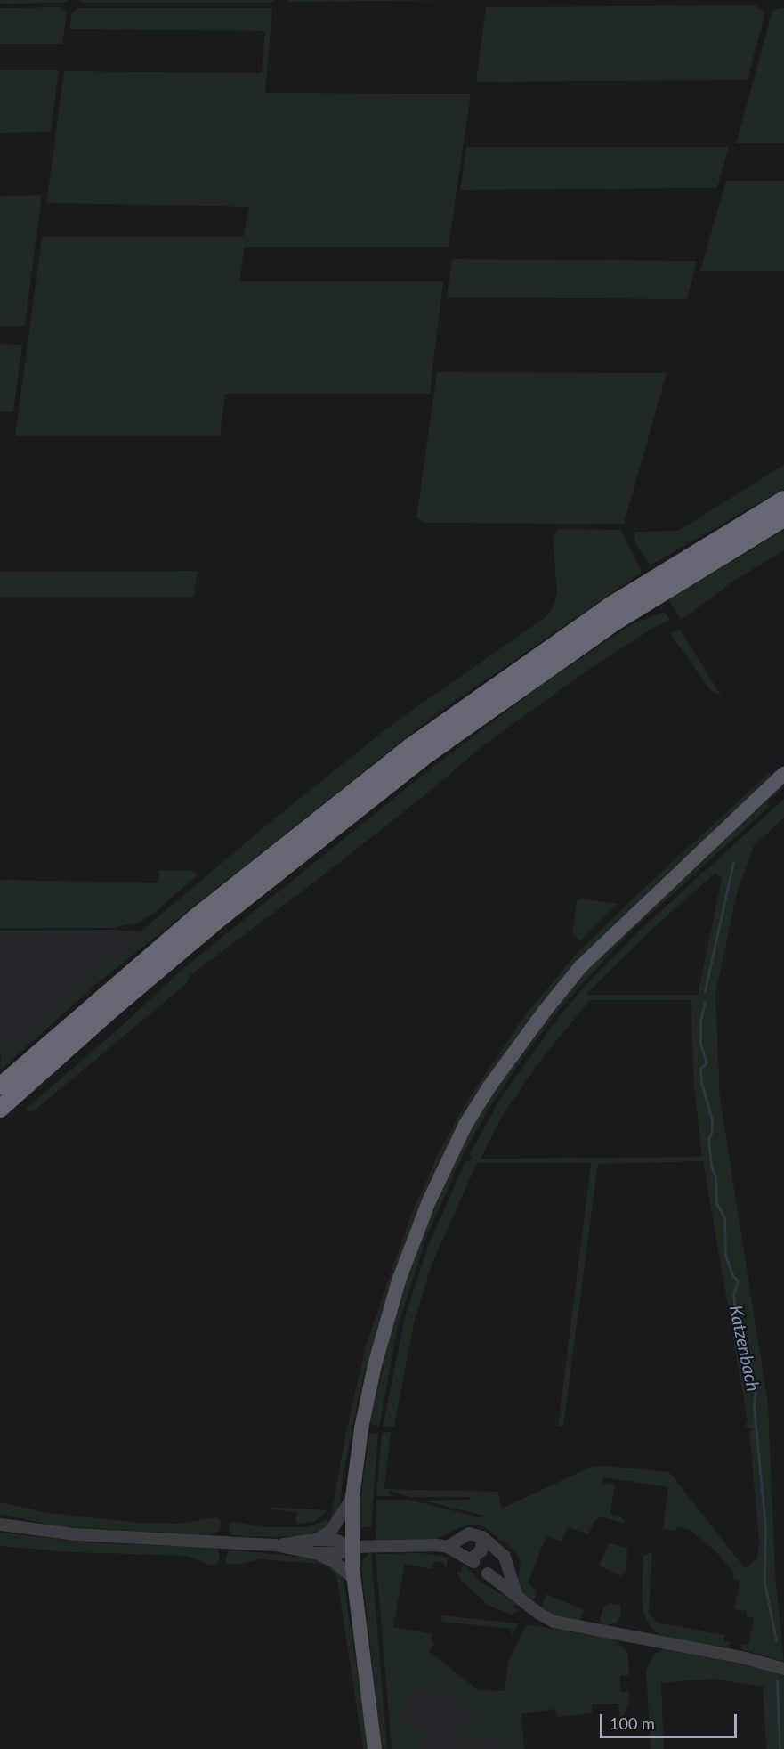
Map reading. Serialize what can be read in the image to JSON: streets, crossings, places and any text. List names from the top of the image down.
{
  "water": ["Katzenbach"],
  "scale_bar": "100 m"
}
